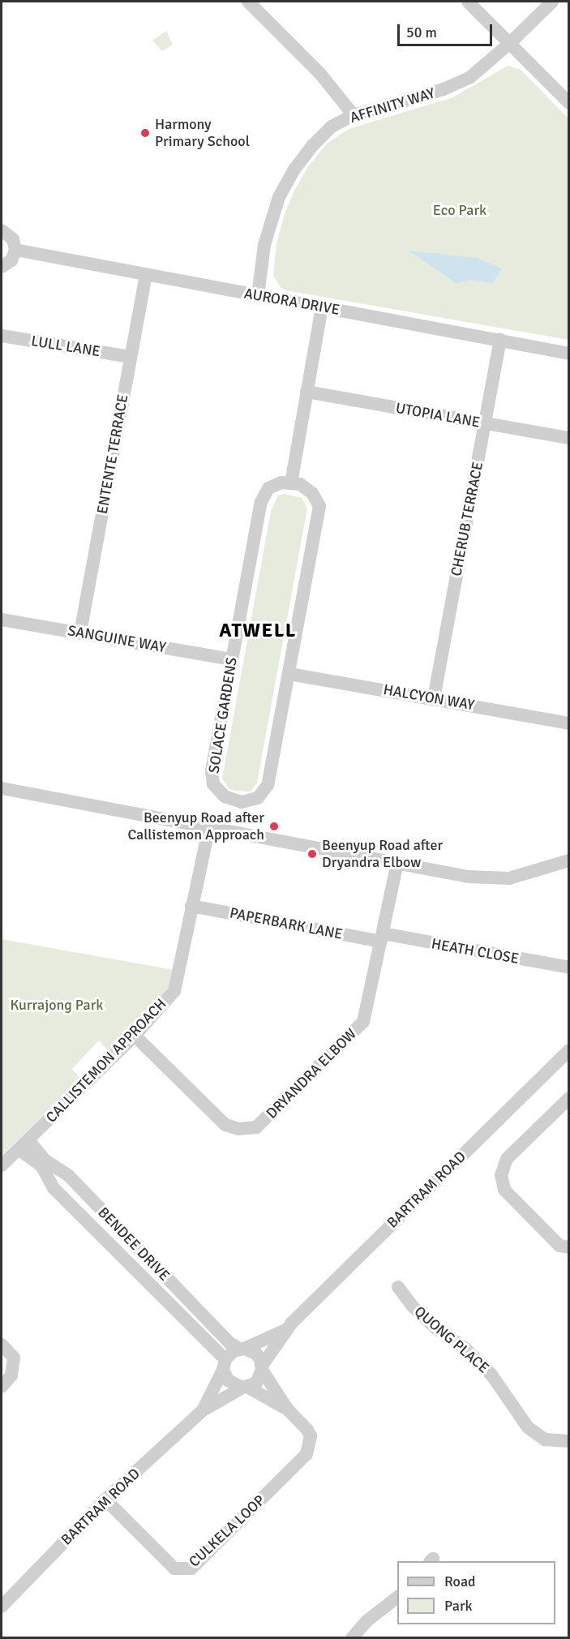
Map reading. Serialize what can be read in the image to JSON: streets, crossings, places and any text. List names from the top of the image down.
{
  "streets": {
    "street": [
      "AFFINITY WAY",
      "AURORA DRIVE",
      "LULL LANE",
      "UTOPIA LANE",
      "ENTENTE TERRACE",
      "CHERUB TERRACE",
      "SANGUINE WAY",
      "HALCYON WAY",
      "SOLACE GARDENS",
      "PAPERBARK LANE",
      "HEATH CLOSE",
      "CALLISTEMON APPROACH",
      "DRYANDRA ELBOW",
      "BARTRAM ROAD",
      "BENDEE DRIVE",
      "QUONG PLACE",
      "CULKELA LOOP"
    ]
  },
  "crossings": [
    ["AFFINITY WAY", "AURORA DRIVE"],
    ["AURORA DRIVE", "ENTENTE TERRACE"],
    ["AURORA DRIVE", "CHERUB TERRACE"],
    ["LULL LANE", "ENTENTE TERRACE"],
    ["UTOPIA LANE", "CHERUB TERRACE"],
    ["ENTENTE TERRACE", "SANGUINE WAY"],
    ["CHERUB TERRACE", "HALCYON WAY"],
    ["SANGUINE WAY", "SOLACE GARDENS"],
    ["HALCYON WAY", "SOLACE GARDENS"],
    ["PAPERBARK LANE", "HEATH CLOSE"],
    ["PAPERBARK LANE", "CALLISTEMON APPROACH"],
    ["PAPERBARK LANE", "DRYANDRA ELBOW"],
    ["HEATH CLOSE", "DRYANDRA ELBOW"],
    ["CALLISTEMON APPROACH", "DRYANDRA ELBOW"],
    ["CALLISTEMON APPROACH", "BENDEE DRIVE"],
    ["BARTRAM ROAD", "BENDEE DRIVE"],
    ["BARTRAM ROAD", "CULKELA LOOP"],
    ["BENDEE DRIVE", "CULKELA LOOP"]
  ],
  "districts": ["ATWELL"],
  "parks": ["Eco Park", "Kurrajong Park"],
  "places": ["Harmony Primary School", "Beenyup Road after Callistemon Approach", "Beenyup Road after Dryandra Elbow"],
  "legend": ["Road", "Park"],
  "scale_bar": "50 m"
}
